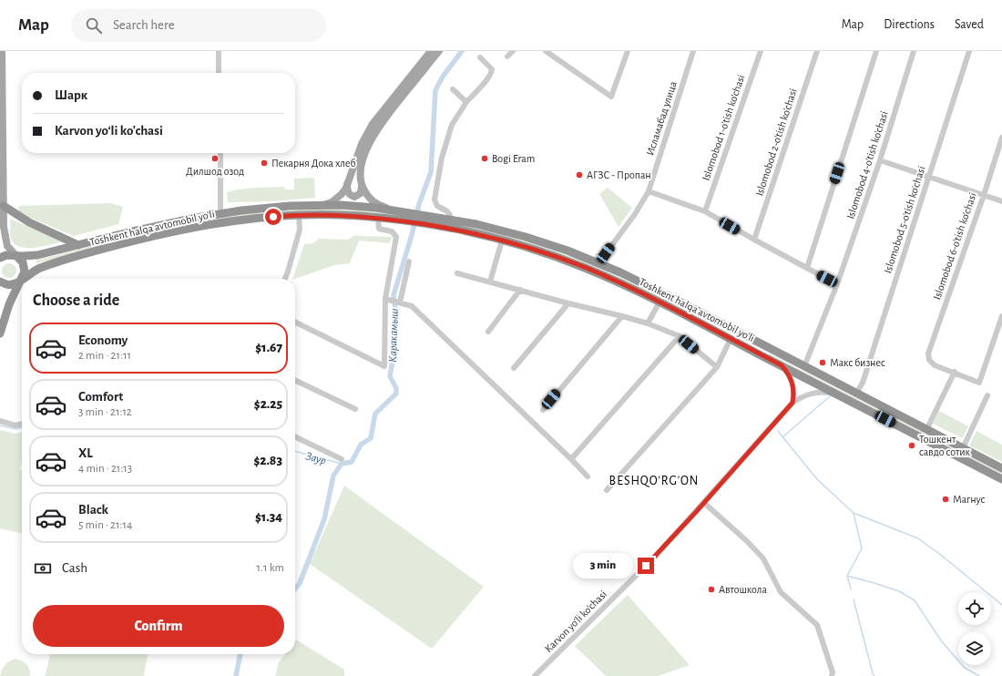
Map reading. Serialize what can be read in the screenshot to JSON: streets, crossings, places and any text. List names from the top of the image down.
{
  "streets": {
    "highway": ["Toshkent halqa avtomobil yo'li"],
    "street": [
      "Исламабад улица",
      "Islomobod 1-o'tish ko'chasi",
      "Islomobod 2-o'tish ko'chasi",
      "Islomobod 4-o'tish ko'chasi",
      "Islomobod 5-o'tish ko'chasi",
      "Islomobod 6-o'tish ko'chasi",
      "Karvon yo‘li ko'chasi"
    ]
  },
  "crossings": [
    ["Исламабад улица", "Toshkent halqa avtomobil yo'li"],
    ["Islomobod 4-o'tish ko'chasi", "Toshkent halqa avtomobil yo'li"],
    ["Islomobod 5-o'tish ko'chasi", "Toshkent halqa avtomobil yo'li"],
    ["Toshkent halqa avtomobil yo'li", "Karvon yo‘li ko'chasi"]
  ],
  "districts": ["BESHQO'RG'ON"],
  "water": ["Каракамыш", "Заур"],
  "places": [
    "Дилшод озод",
    "Bogi Eram",
    "Пекарня Дока хлеб",
    "АГЗС - Пропан",
    "Макс бизнес",
    "Тошкент савдо сотик",
    "Магнус",
    "Автошкола"
  ],
  "page": {
    "header": "Map",
    "search": "Search here",
    "nav": ["Map", "Directions", "Saved"],
    "banner": ["Шарк", "Karvon yo‘li ko'chasi"],
    "heading": "Choose a ride",
    "list": [
      {
        "name": "Economy",
        "note": "2 min · 21:11",
        "value": "$1.67"
      },
      {
        "name": "Comfort",
        "note": "3 min · 21:12",
        "value": "$2.25"
      },
      {
        "name": "XL",
        "note": "4 min · 21:13",
        "value": "$2.83"
      },
      {
        "name": "Black",
        "note": "5 min · 21:14",
        "value": "$1.34"
      }
    ],
    "pay": ["Cash", "1.1 km"],
    "bubble": "3 min",
    "buttons": "Confirm"
  }
}
